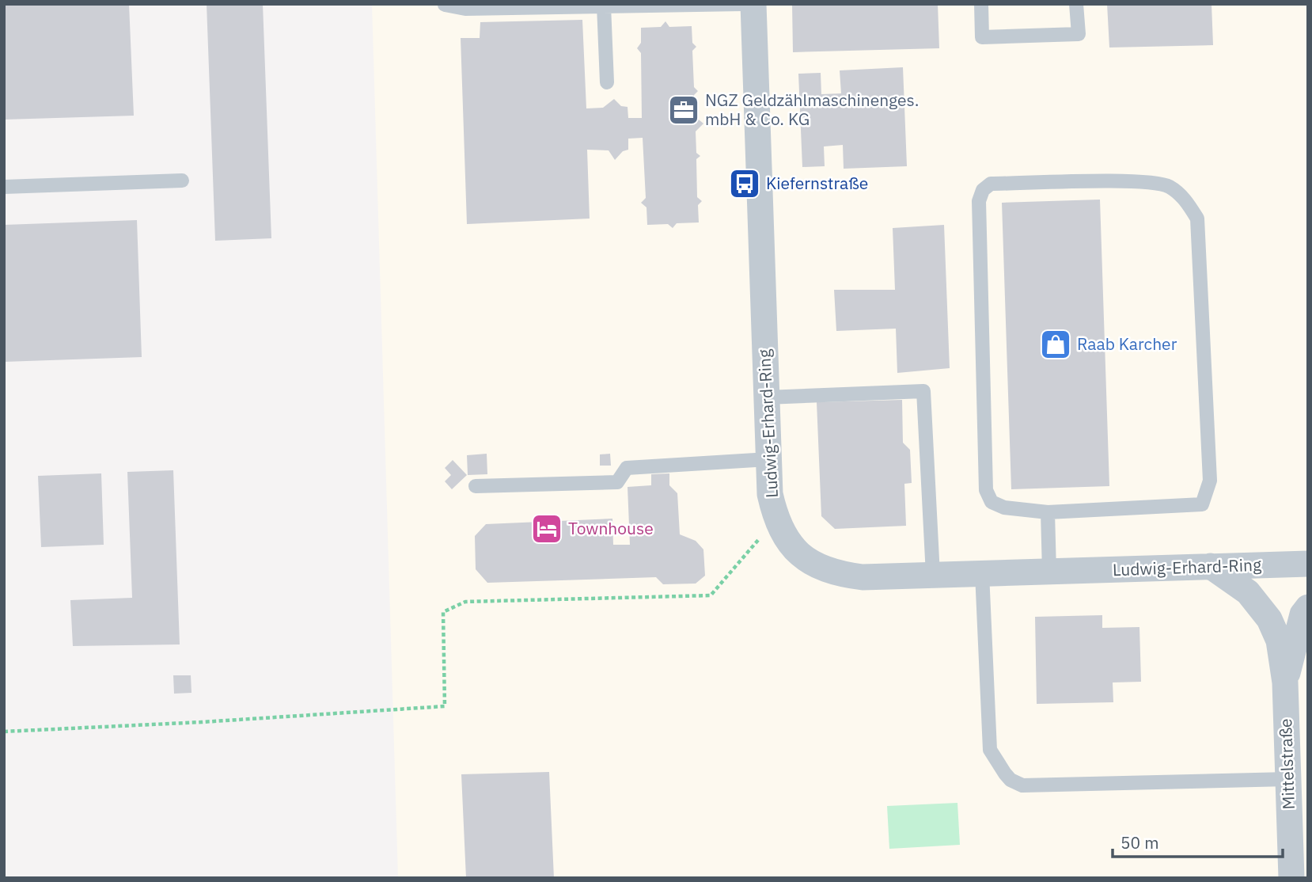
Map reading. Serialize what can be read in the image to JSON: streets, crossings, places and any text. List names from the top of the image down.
{
  "streets": {
    "street": ["Ludwig-Erhard-Ring", "Mittelstraße"]
  },
  "crossings": [
    ["Ludwig-Erhard-Ring", "Mittelstraße"]
  ],
  "places": {
    "office": ["NGZ Geldzählmaschinenges. mbH & Co. KG"],
    "bus stop": ["Kiefernstraße"],
    "shop": ["Raab Karcher"],
    "hotel": ["Townhouse"]
  },
  "scale_bar": "50 m"
}
